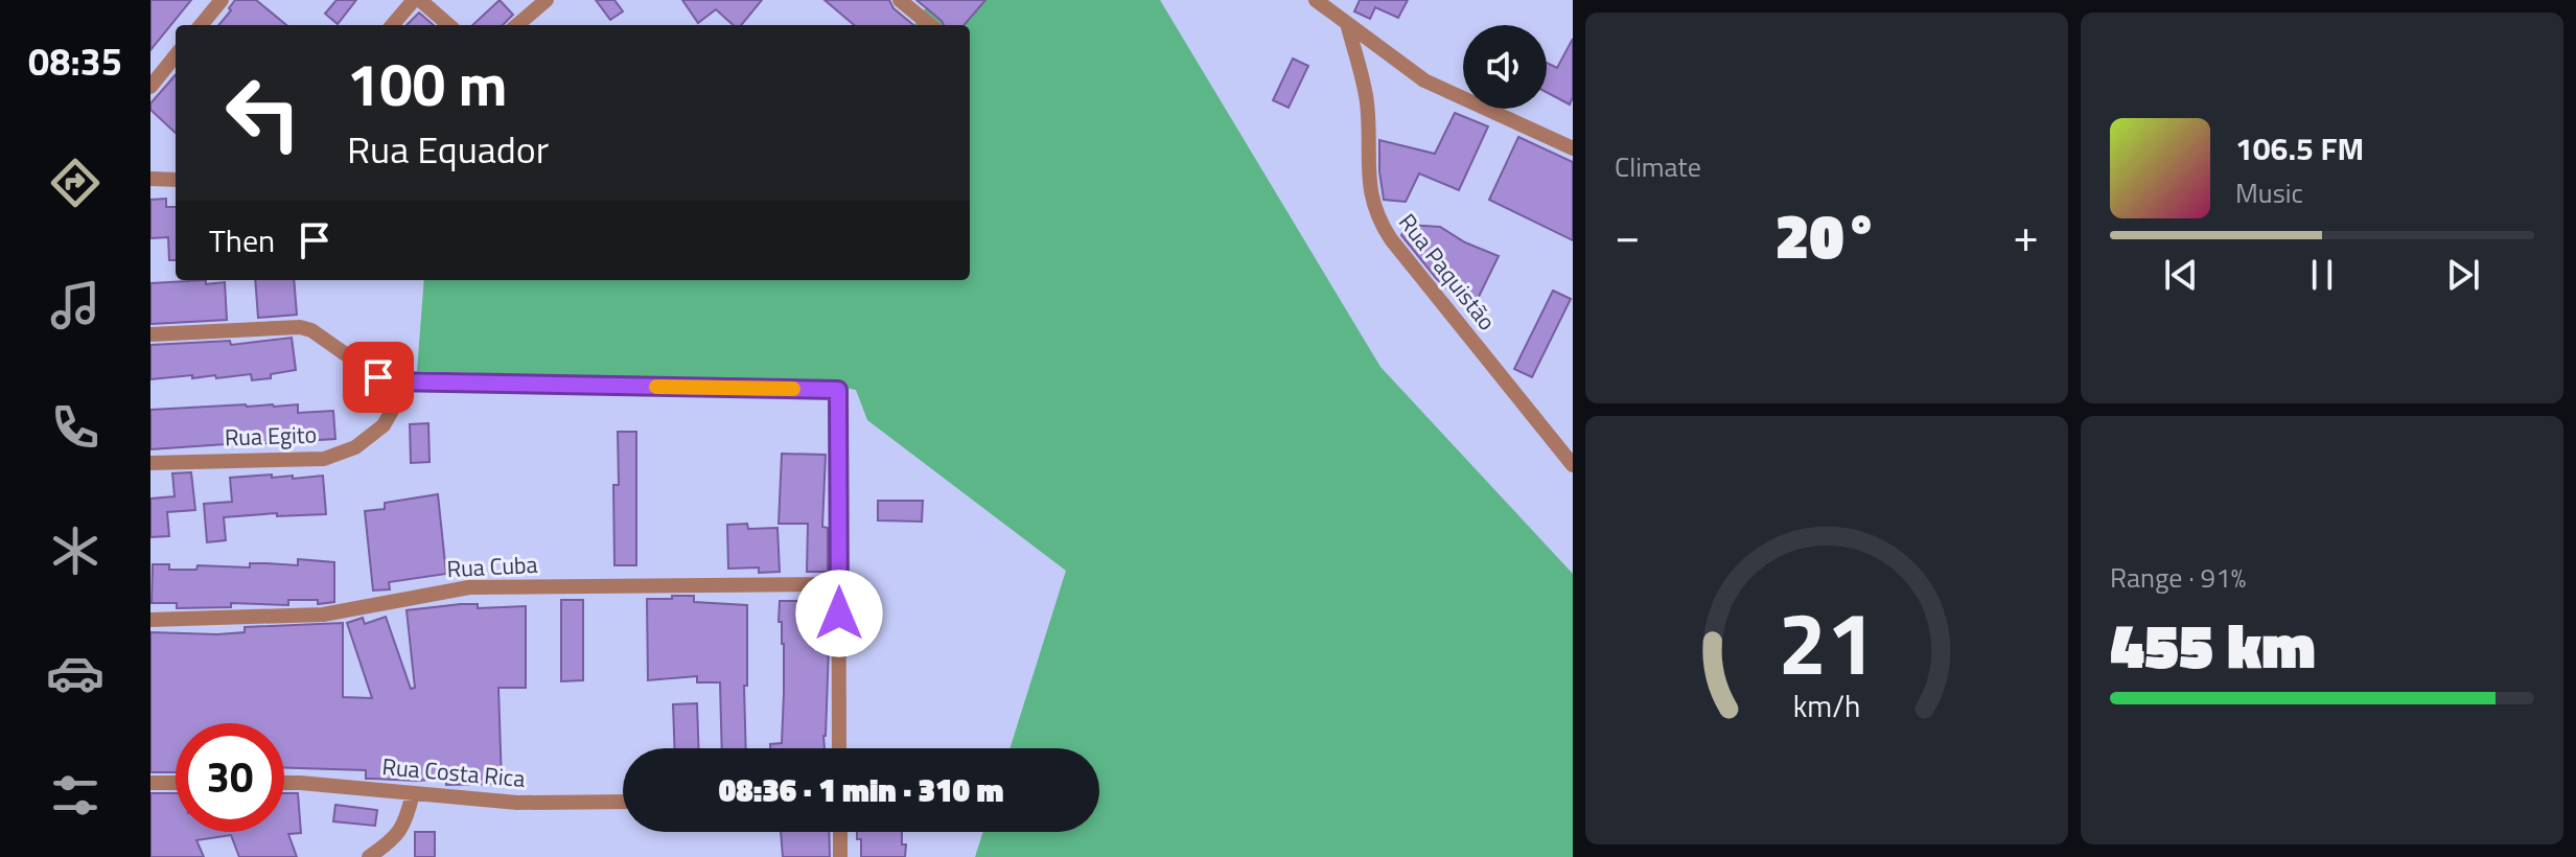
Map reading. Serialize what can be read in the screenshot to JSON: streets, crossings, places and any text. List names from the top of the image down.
{
  "streets": {
    "street": [
      "Rua Paquistão",
      "Rua Egito",
      "Rua Cuba",
      "Rua Costa Rica"
    ]
  },
  "page": {
    "tabs": "08:35",
    "tile": [
      "Climate",
      ["Range · 91%", "455 km"]
    ],
    "turn": ["100 m", "Rua Equador"],
    "song": ["106.5 FM", "Music"],
    "heat": ["−", "20°", "+"],
    "then": "Then",
    "limit": "30",
    "trip": "08:36 · 1 min · 310 m",
    "gauge": ["21", "km/h"]
  }
}
